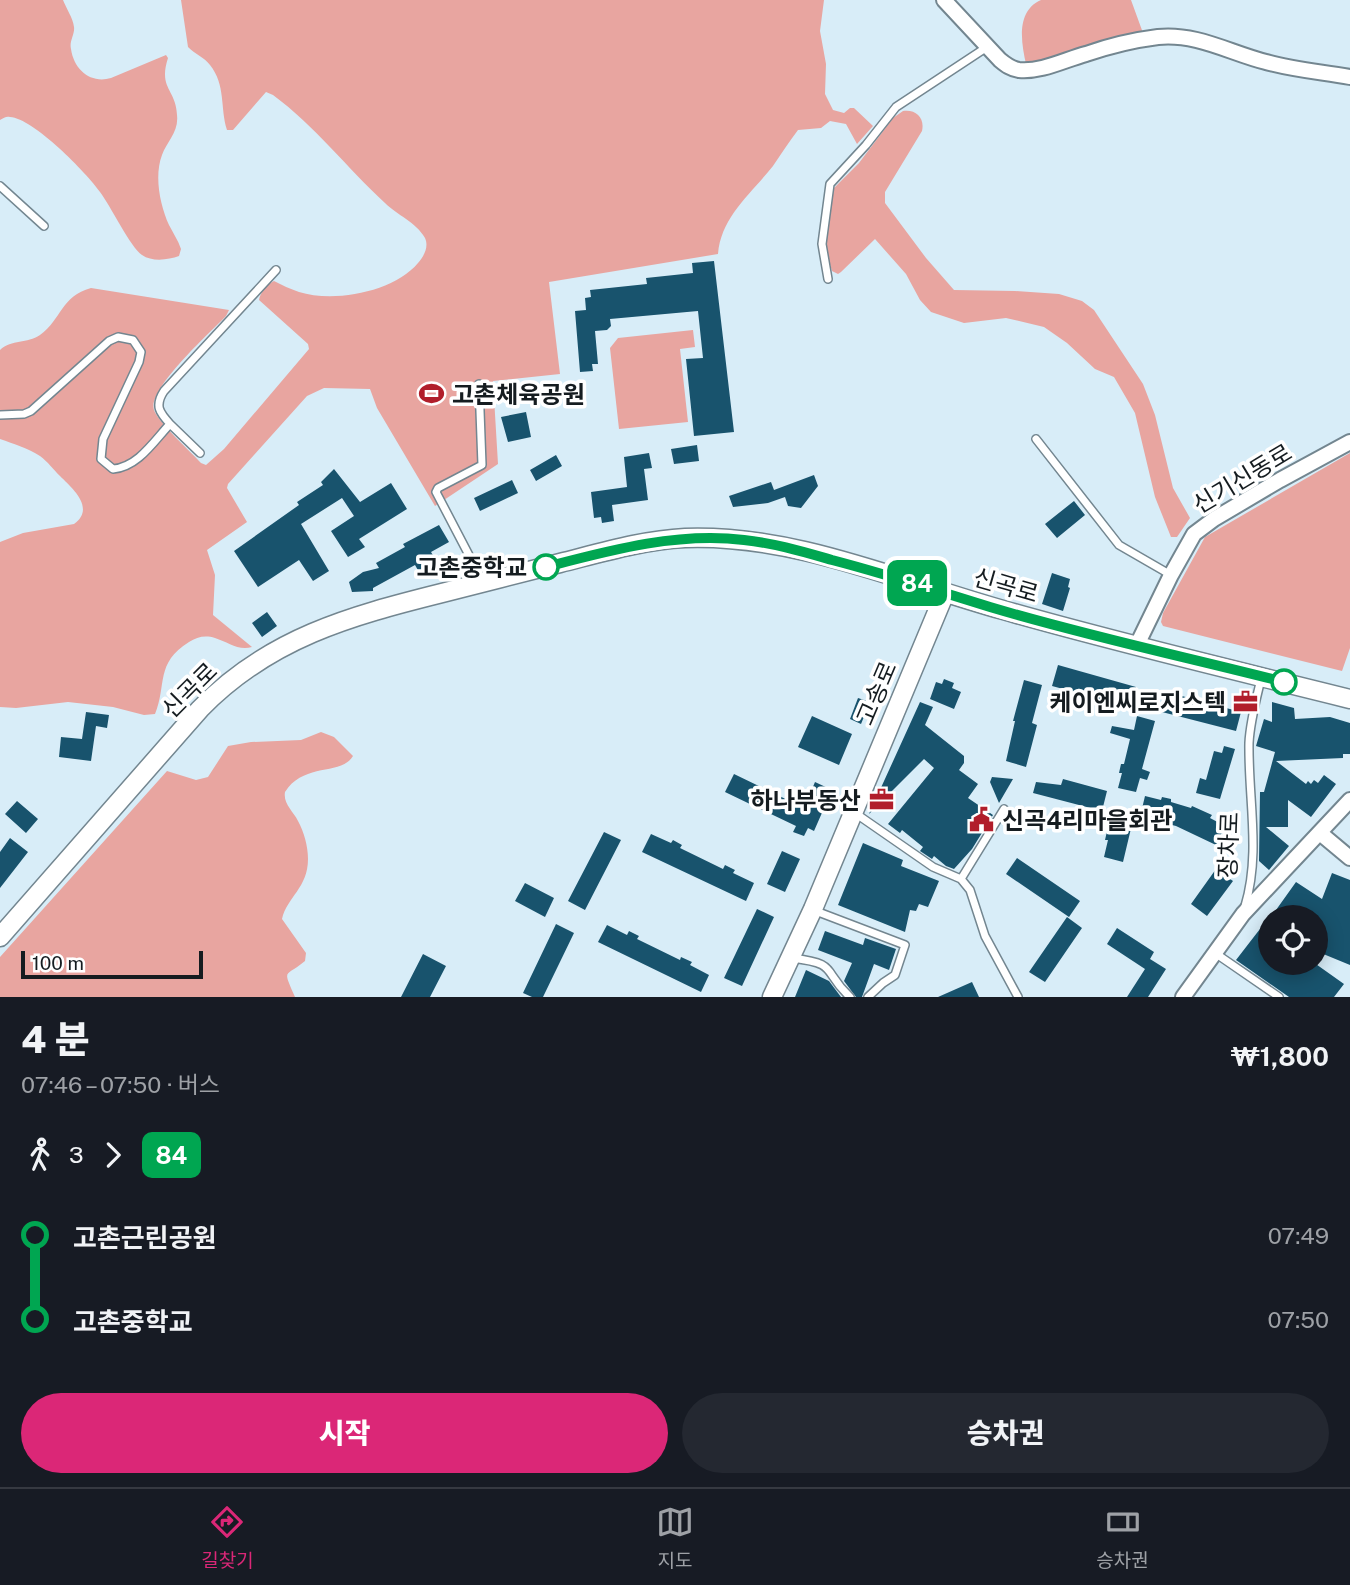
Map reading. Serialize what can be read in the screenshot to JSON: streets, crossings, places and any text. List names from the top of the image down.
{
  "streets": {
    "street": [
      "신기신동로",
      "신곡로",
      "고송로",
      "장차로"
    ]
  },
  "crossings": [
    ["신기신동로", "신곡로"],
    ["신곡로", "고송로"],
    ["신곡로", "장차로"]
  ],
  "places": {
    "sports": ["고촌체육공원"],
    "other": ["고촌중학교"],
    "office": ["케이엔씨로지스텍", "하나부동산"],
    "public building": ["신곡4리마을회관"]
  },
  "lines": ["bus line 84"],
  "scale_bar": "100 m",
  "page": {
    "on_map": "84",
    "scale": "100 m",
    "heading": ["4 분", "07:46 – 07:50 · 버스", "₩1,800"],
    "legs": ["3", "84"],
    "list": [
      {
        "name": "고촌근린공원",
        "value": "07:49"
      },
      {
        "name": "고촌중학교",
        "value": "07:50"
      }
    ],
    "buttons": ["시작", "승차권"],
    "tabs": ["길찾기", "지도", "승차권"]
  }
}
